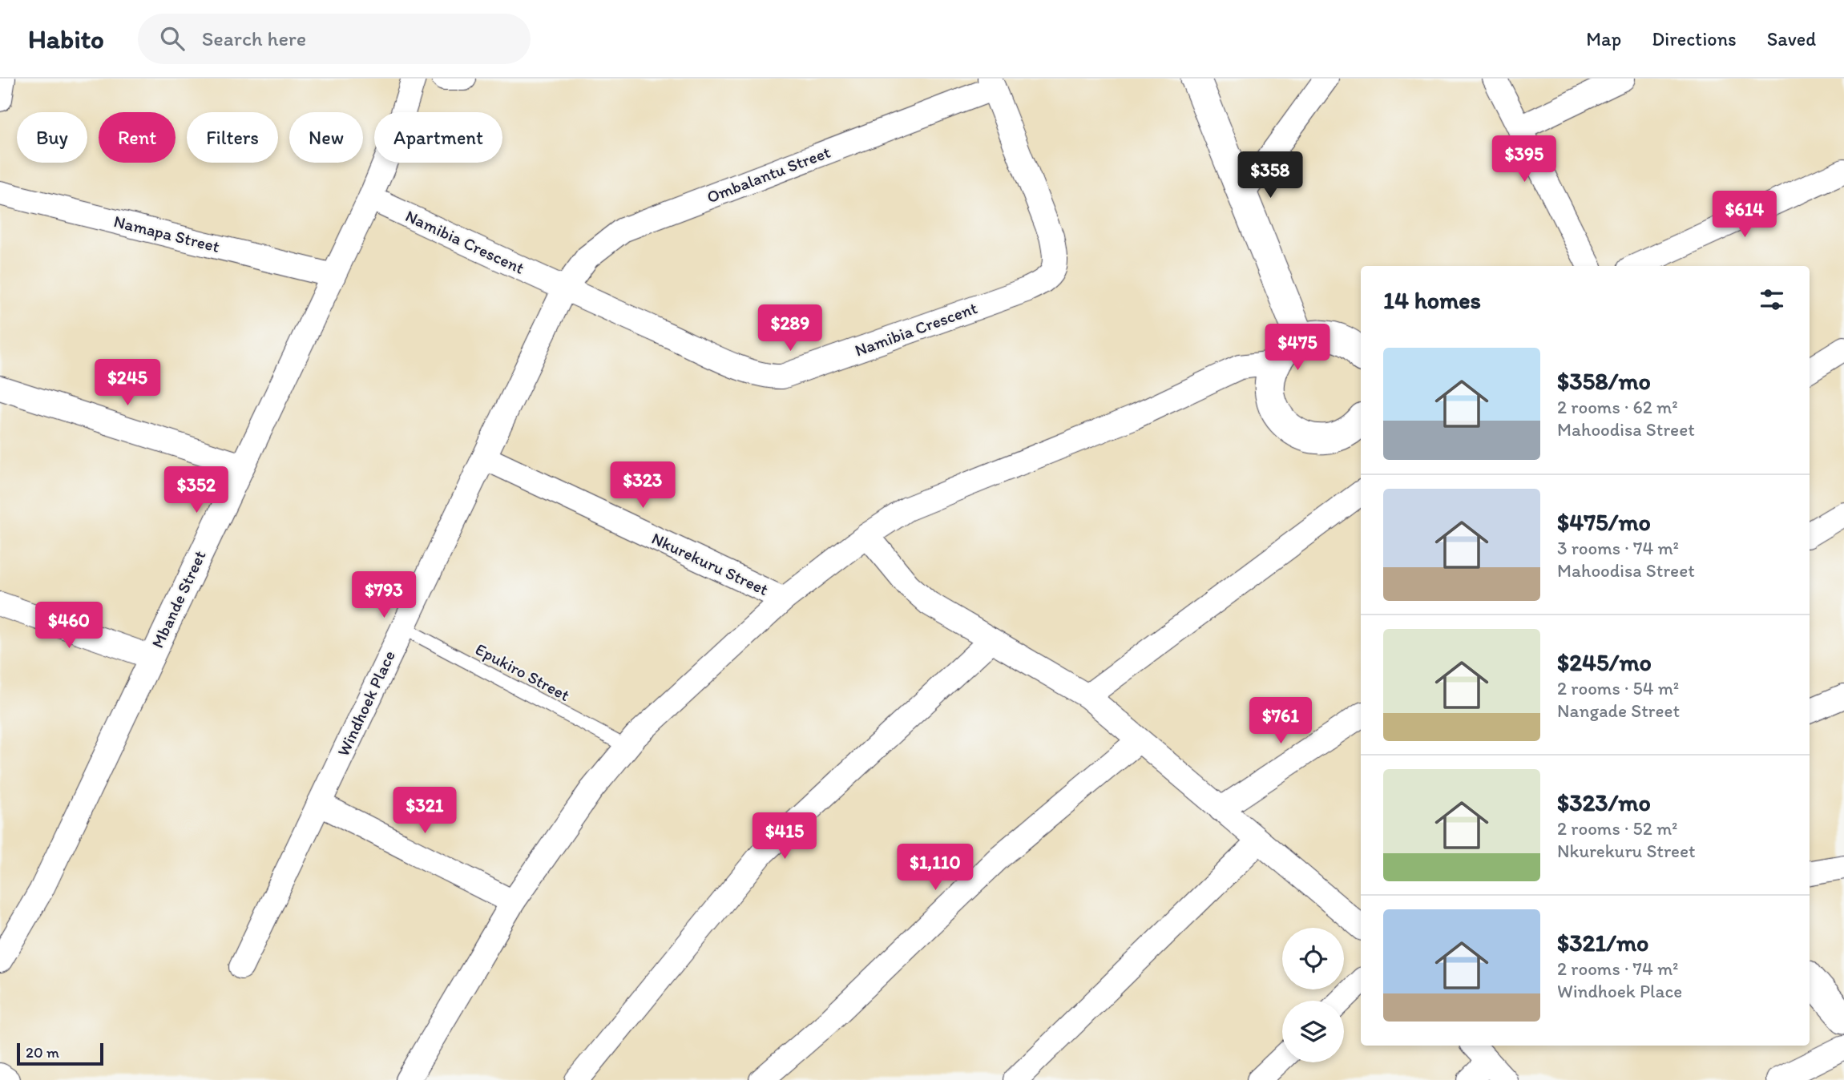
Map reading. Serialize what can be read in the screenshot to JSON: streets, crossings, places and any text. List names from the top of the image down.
{
  "streets": {
    "street": [
      "Ombalantu Street",
      "Namapa Street",
      "Namibia Crescent",
      "Nkurekuru Street",
      "Mbande Street",
      "Windhoek Place"
    ],
    "lane": ["Epukiro Street"]
  },
  "crossings": [
    ["Ombalantu Street", "Namibia Crescent"],
    ["Ombalantu Street", "Windhoek Place"],
    ["Namapa Street", "Mbande Street"],
    ["Namibia Crescent", "Mbande Street"],
    ["Namibia Crescent", "Windhoek Place"],
    ["Nkurekuru Street", "Windhoek Place"],
    ["Epukiro Street", "Windhoek Place"]
  ],
  "scale_bar": "20 m",
  "page": {
    "header": "Habito",
    "search": "Search here",
    "nav": ["Map", "Directions", "Saved"],
    "chip": [
      "Buy",
      "Rent",
      "Filters",
      "New",
      "Apartment"
    ],
    "price": [
      "$395",
      "$358",
      "$614",
      "$289",
      "$475",
      "$245",
      "$323",
      "$352",
      "$793",
      "$460",
      "$761",
      "$321",
      "$415",
      "$1,110"
    ],
    "heading": "14 homes",
    "list": [
      {
        "name": "$358/mo",
        "note": "2 rooms · 62 m² · Mahoodisa Street"
      },
      {
        "name": "$475/mo",
        "note": "3 rooms · 74 m² · Mahoodisa Street"
      },
      {
        "name": "$245/mo",
        "note": "2 rooms · 54 m² · Nangade Street"
      },
      {
        "name": "$323/mo",
        "note": "2 rooms · 52 m² · Nkurekuru Street"
      },
      {
        "name": "$321/mo",
        "note": "2 rooms · 74 m² · Windhoek Place"
      }
    ],
    "scale": "20 m"
  }
}
